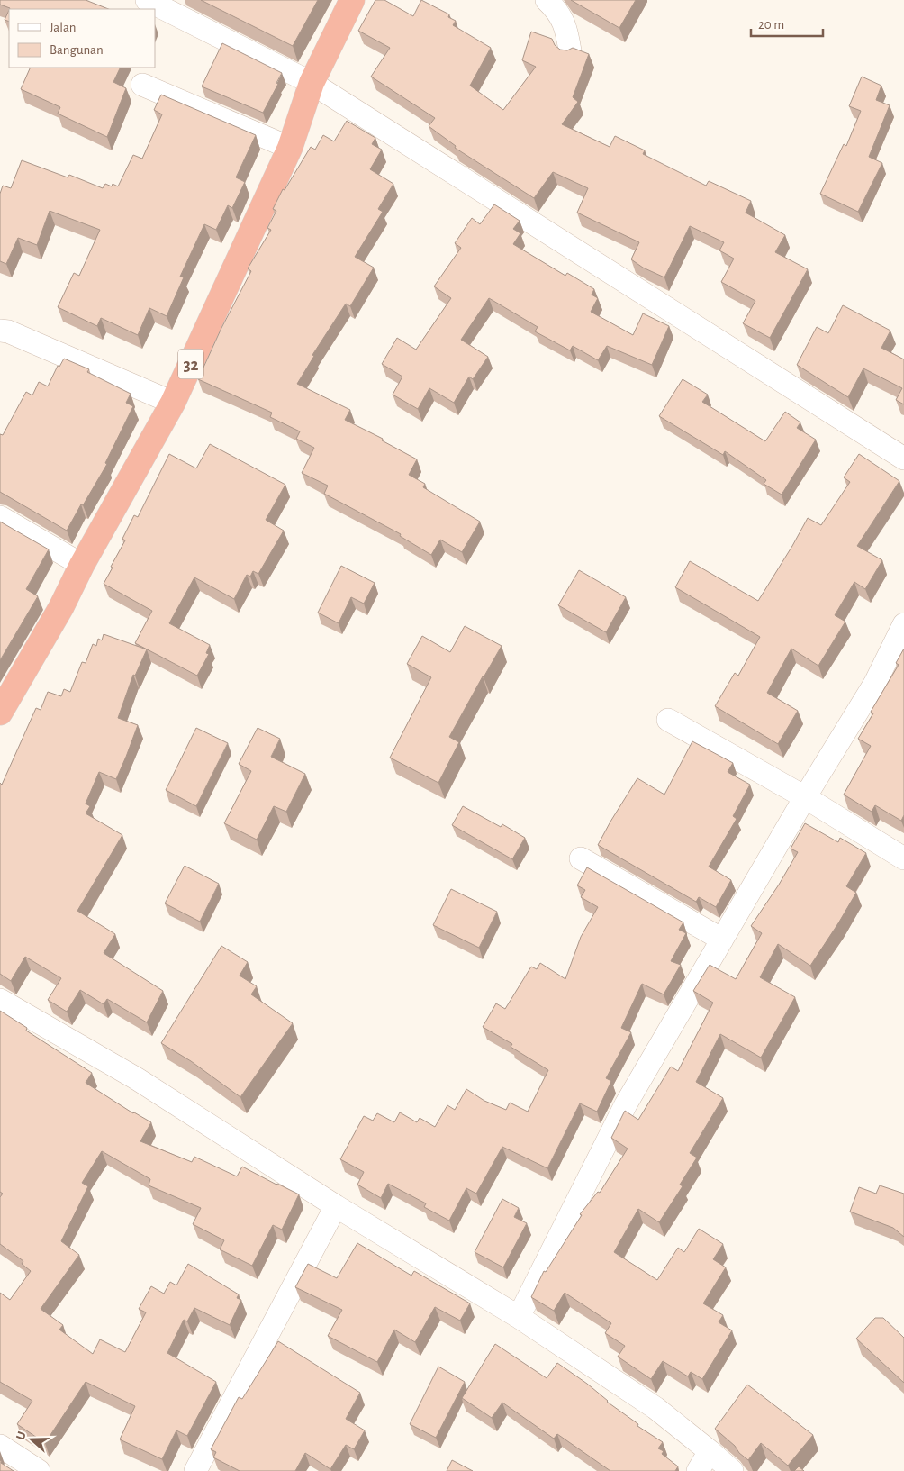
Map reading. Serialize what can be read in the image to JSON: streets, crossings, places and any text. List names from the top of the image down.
{
  "streets": {
    "highway": ["32"]
  },
  "legend": ["Jalan", "Bangunan"],
  "scale_bar": "20 m",
  "north": "left"
}
